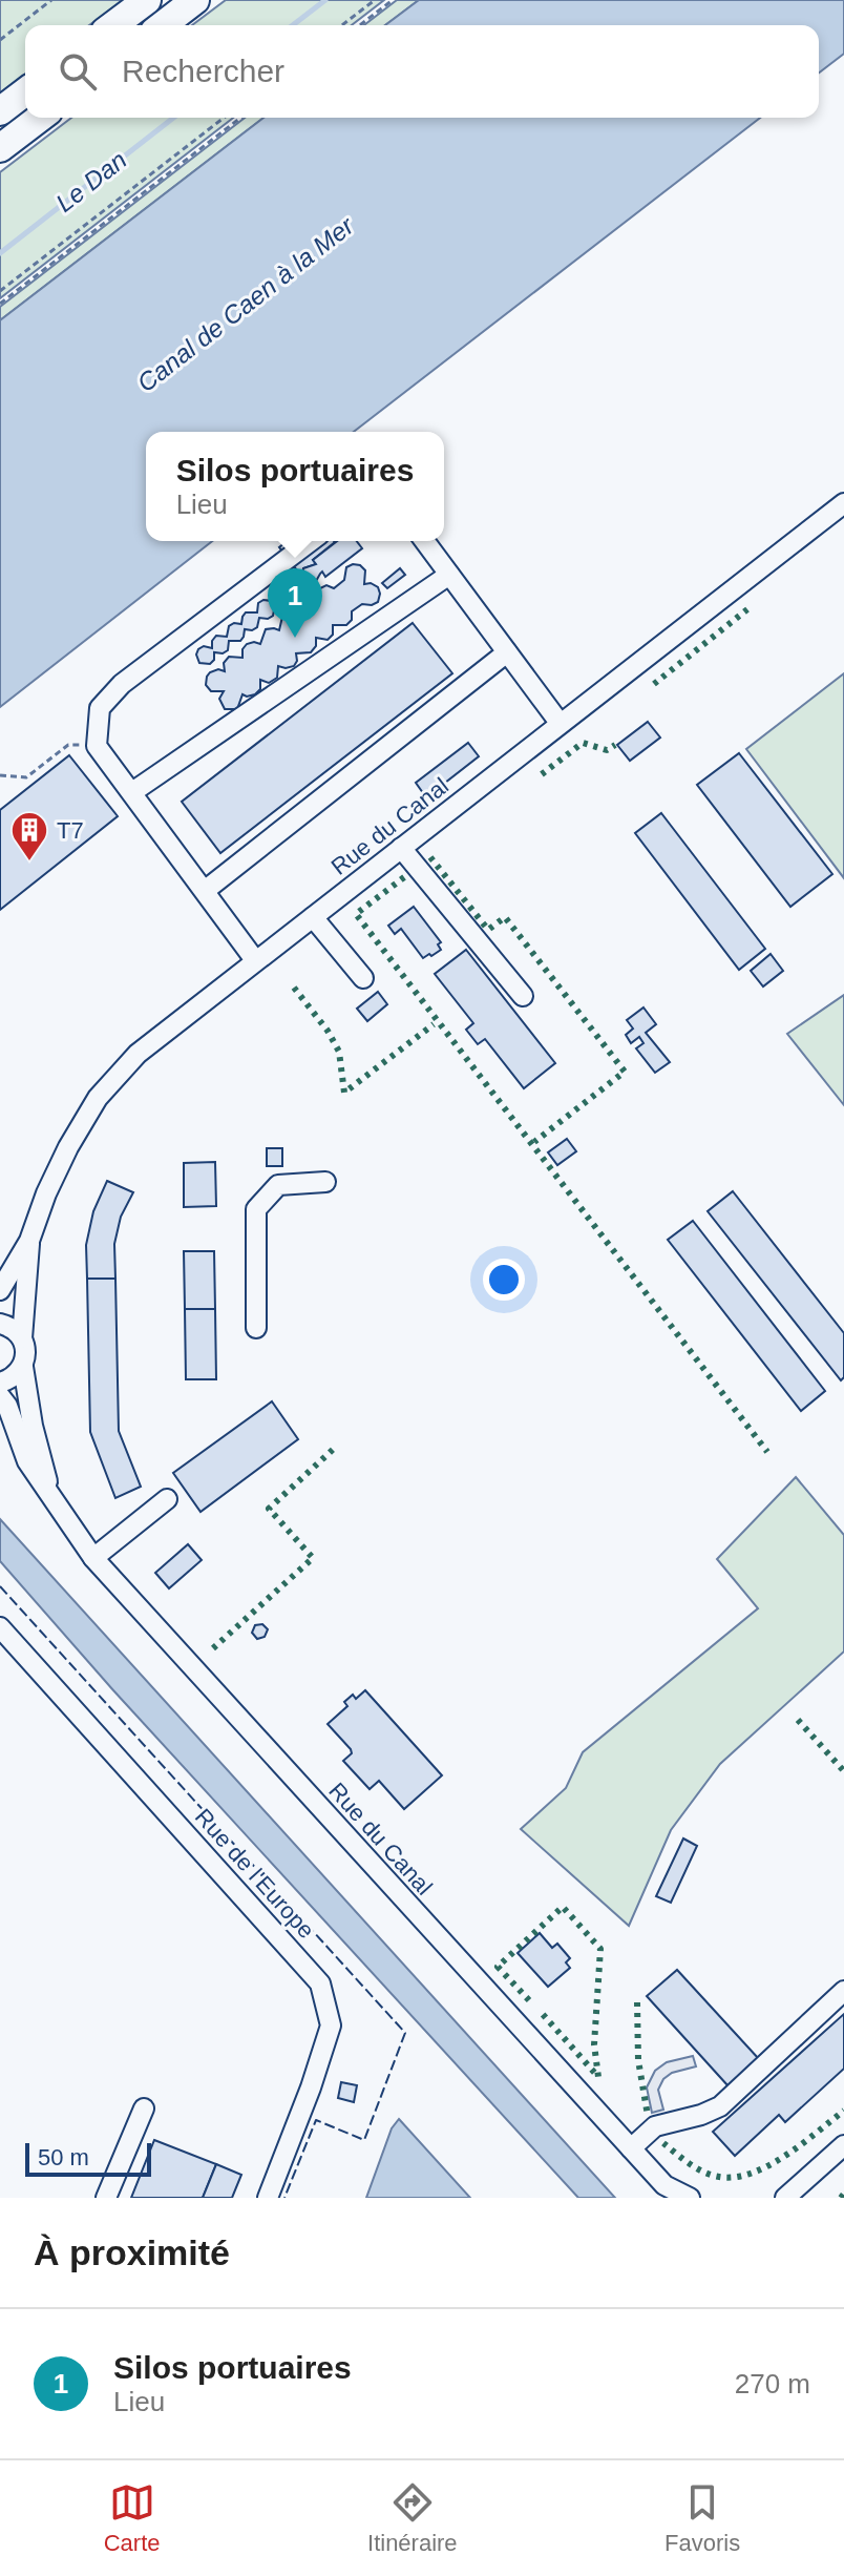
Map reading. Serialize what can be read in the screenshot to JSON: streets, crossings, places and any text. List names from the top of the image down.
{
  "streets": {
    "street": ["Rue du Canal", "Rue de l'Europe"]
  },
  "water": ["Le Dan", "Canal de Caen à la Mer"],
  "places": {
    "building": ["T7"]
  },
  "scale_bar": "50 m",
  "page": {
    "search": "Rechercher",
    "popup": ["Silos portuaires", "Lieu"],
    "pins": "1",
    "scale": "50 m",
    "heading": "À proximité",
    "list": [
      {
        "mark": "1",
        "name": "Silos portuaires",
        "note": "Lieu",
        "value": "270 m"
      }
    ],
    "nav": ["Carte", "Itinéraire", "Favoris"]
  }
}
